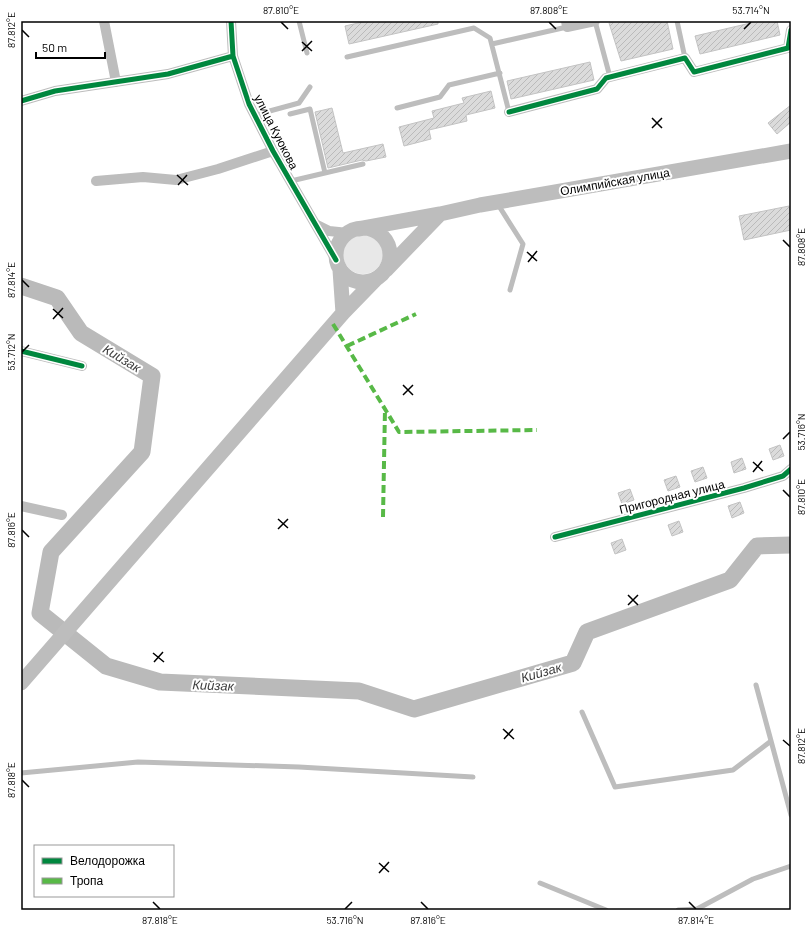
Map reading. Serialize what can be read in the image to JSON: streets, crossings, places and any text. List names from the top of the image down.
{
  "streets": {
    "main road": ["Олимпийская улица"],
    "street": ["улица Куюкова", "Пригородная улица"]
  },
  "crossings": [
    ["улица Куюкова", "Олимпийская улица"]
  ],
  "water": ["Кийзак"],
  "legend": ["Велодорожка", "Тропа"],
  "scale_bar": "50 m",
  "coordinates": [
    "87.810°E",
    "87.808°E",
    "53.714°N",
    "87.812°E",
    "87.814°E",
    "53.712°N",
    "53.716°N",
    "87.816°E",
    "87.818°E"
  ]
}
